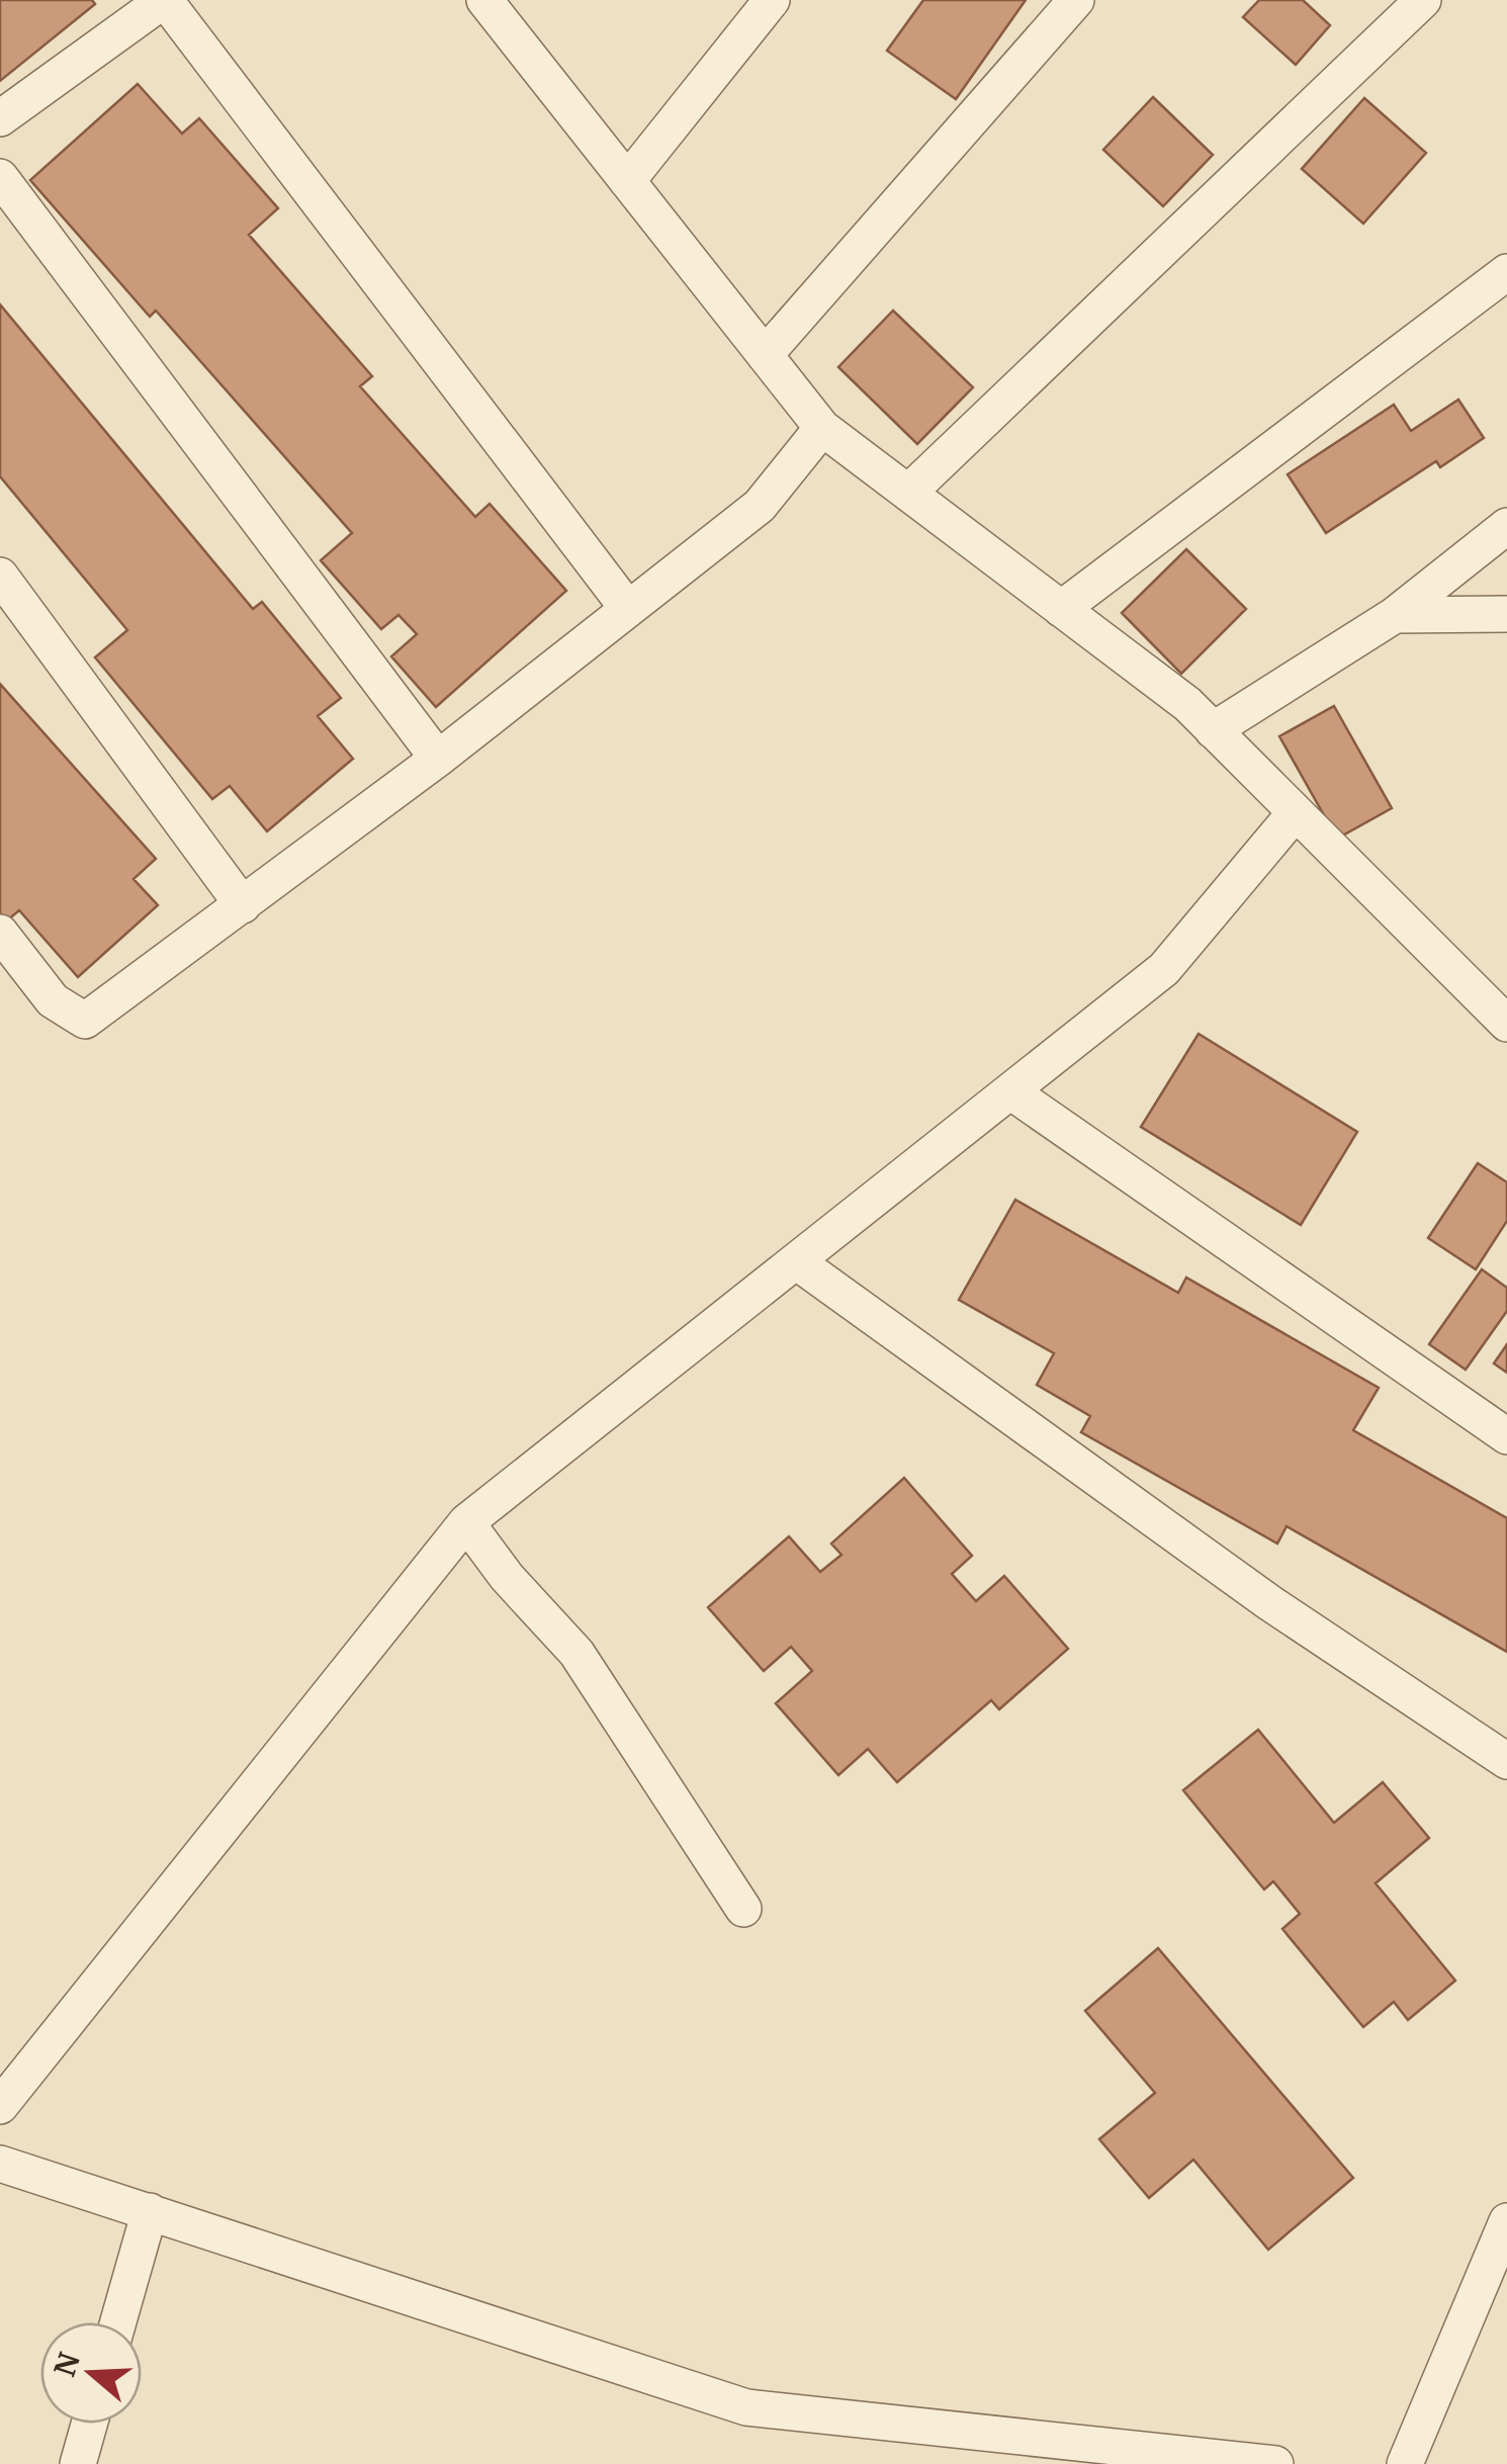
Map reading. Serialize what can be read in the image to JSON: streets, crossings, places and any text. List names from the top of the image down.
{
  "north": "left"
}
